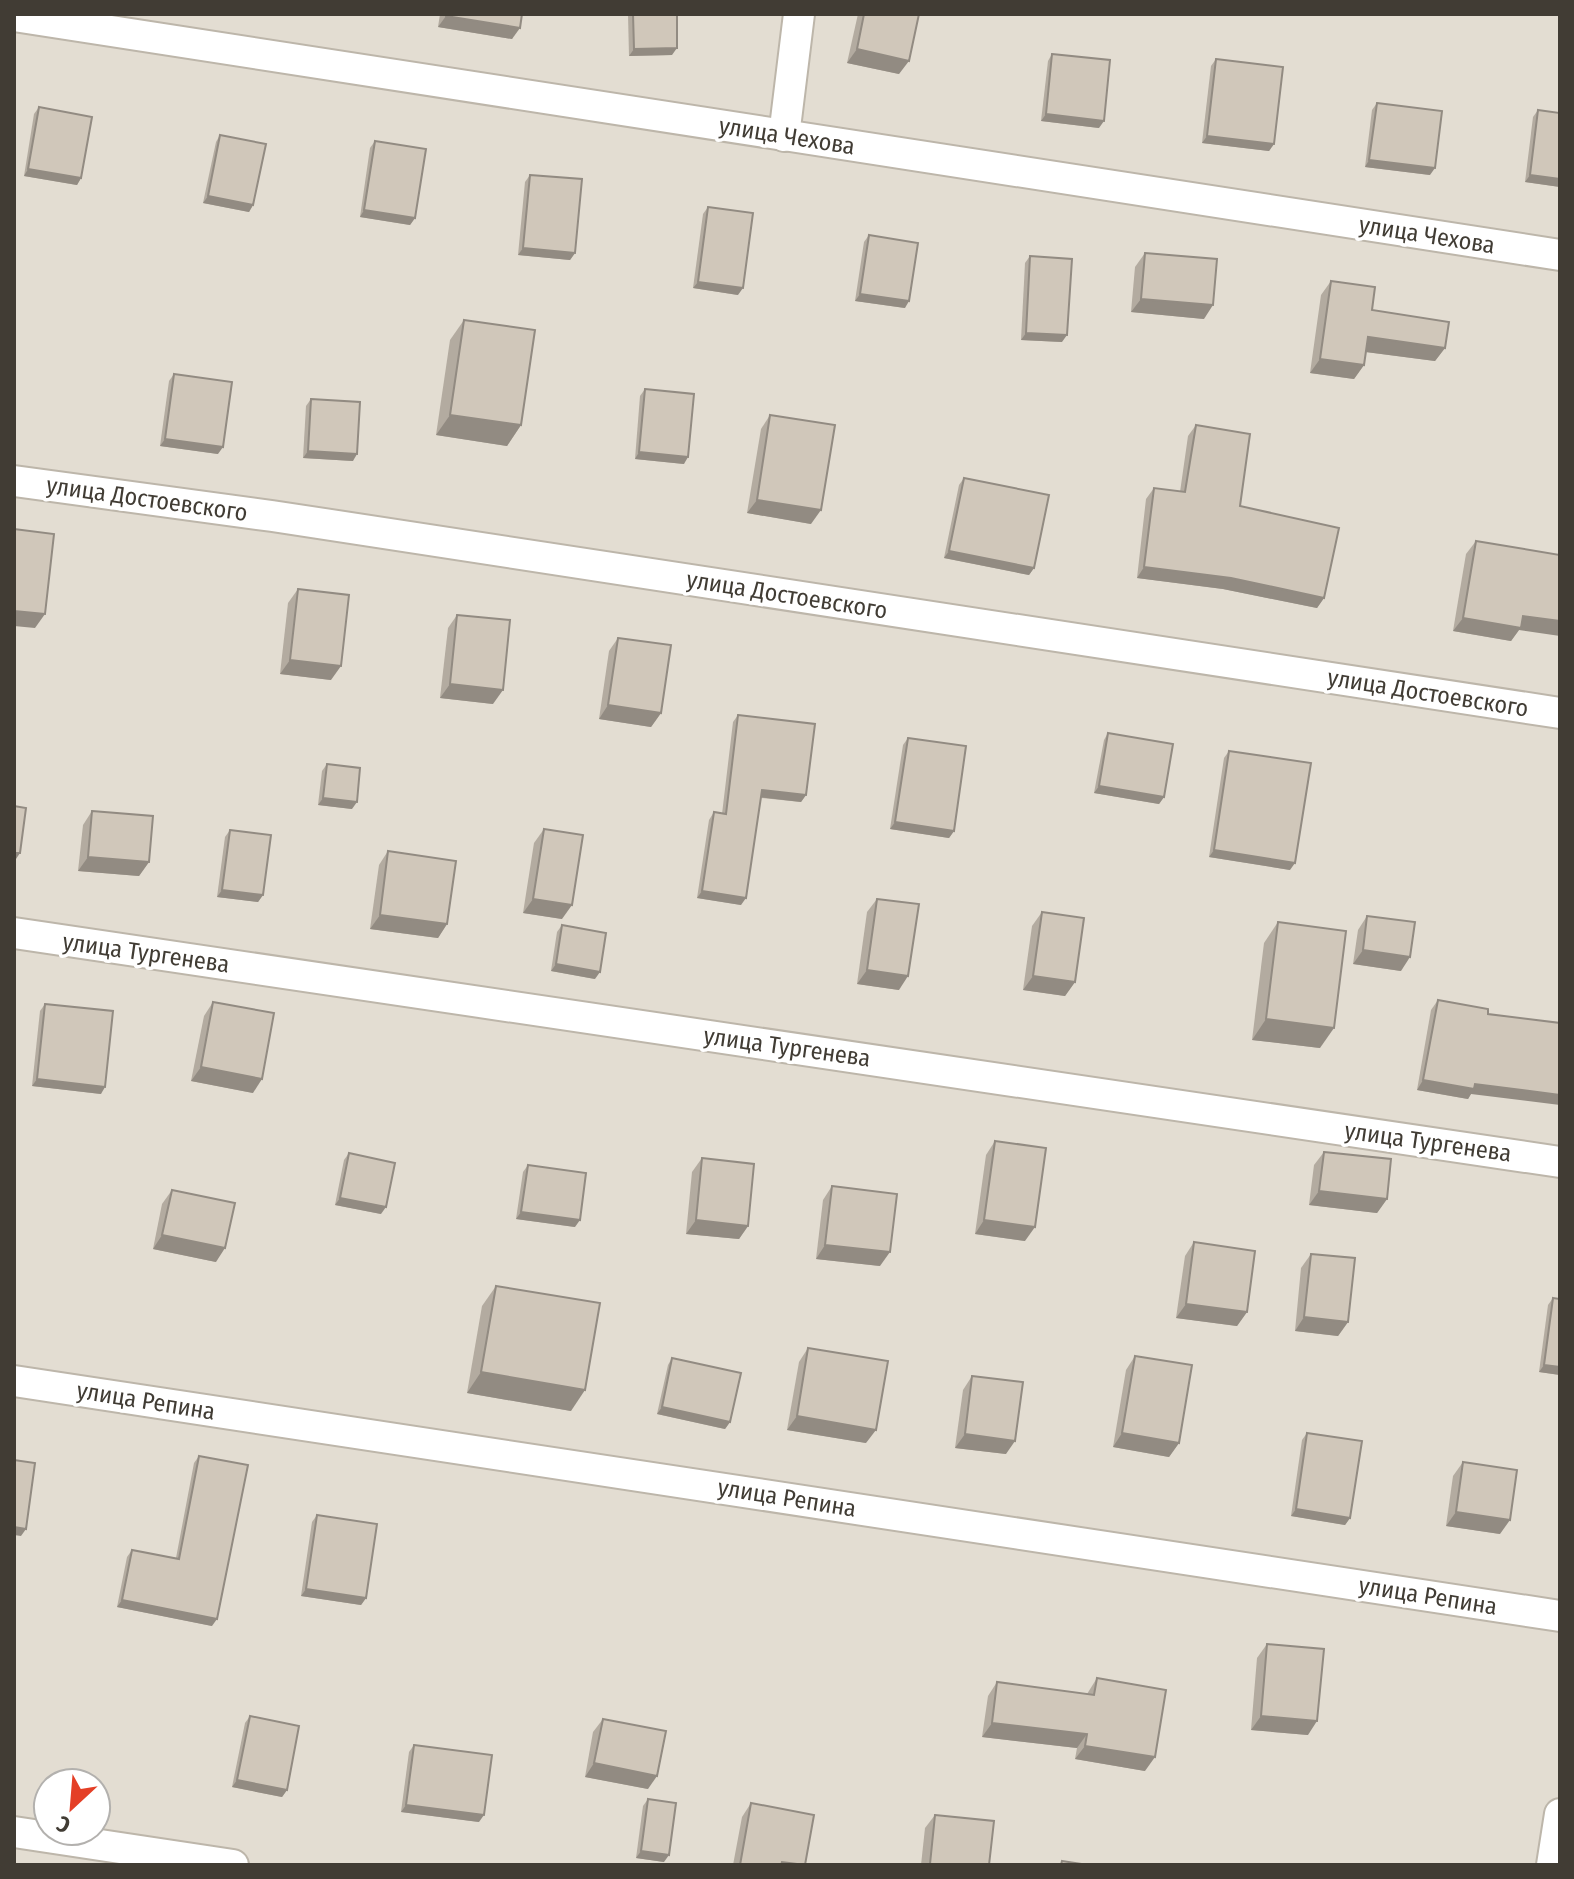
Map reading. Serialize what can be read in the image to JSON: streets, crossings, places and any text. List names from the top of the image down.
{
  "streets": {
    "street": [
      "улица Чехова",
      "улица Достоевского",
      "улица Тургенева",
      "улица Репина"
    ]
  },
  "north": "bottom left"
}
